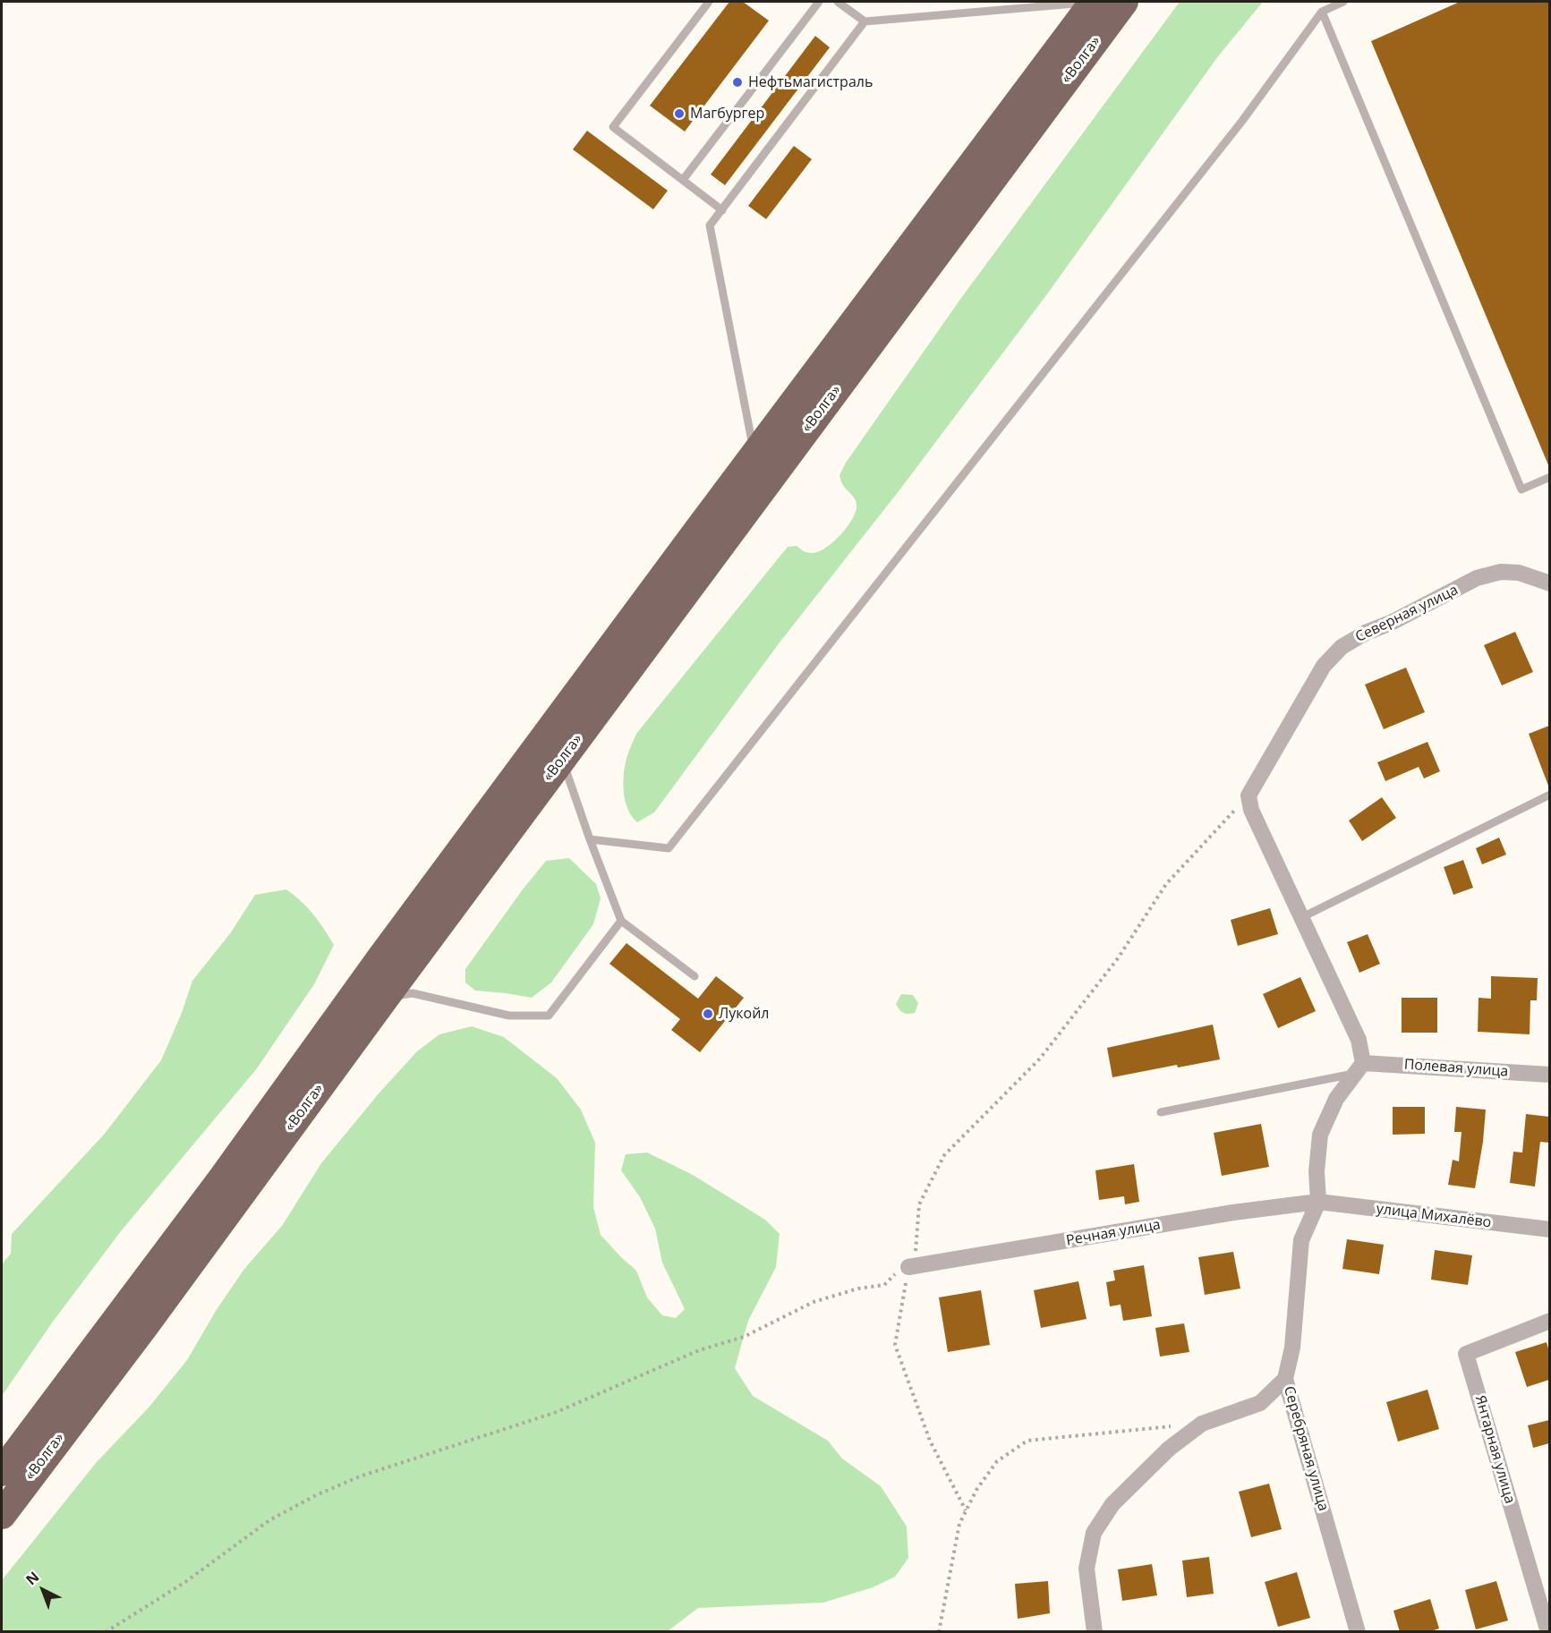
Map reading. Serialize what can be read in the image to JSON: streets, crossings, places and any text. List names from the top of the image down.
{
  "streets": {
    "highway": ["«Волга»"],
    "street": [
      "Северная улица",
      "Полевая улица",
      "улица Михалёво",
      "Речная улица",
      "Серебряная улица",
      "Янтарная улица"
    ]
  },
  "crossings": [
    ["улица Михалёво", "Речная улица"],
    ["улица Михалёво", "Серебряная улица"],
    ["Речная улица", "Серебряная улица"]
  ],
  "places": ["Нефтьмагистраль", "Магбургер", "Лукойл"],
  "north": "top left"
}
